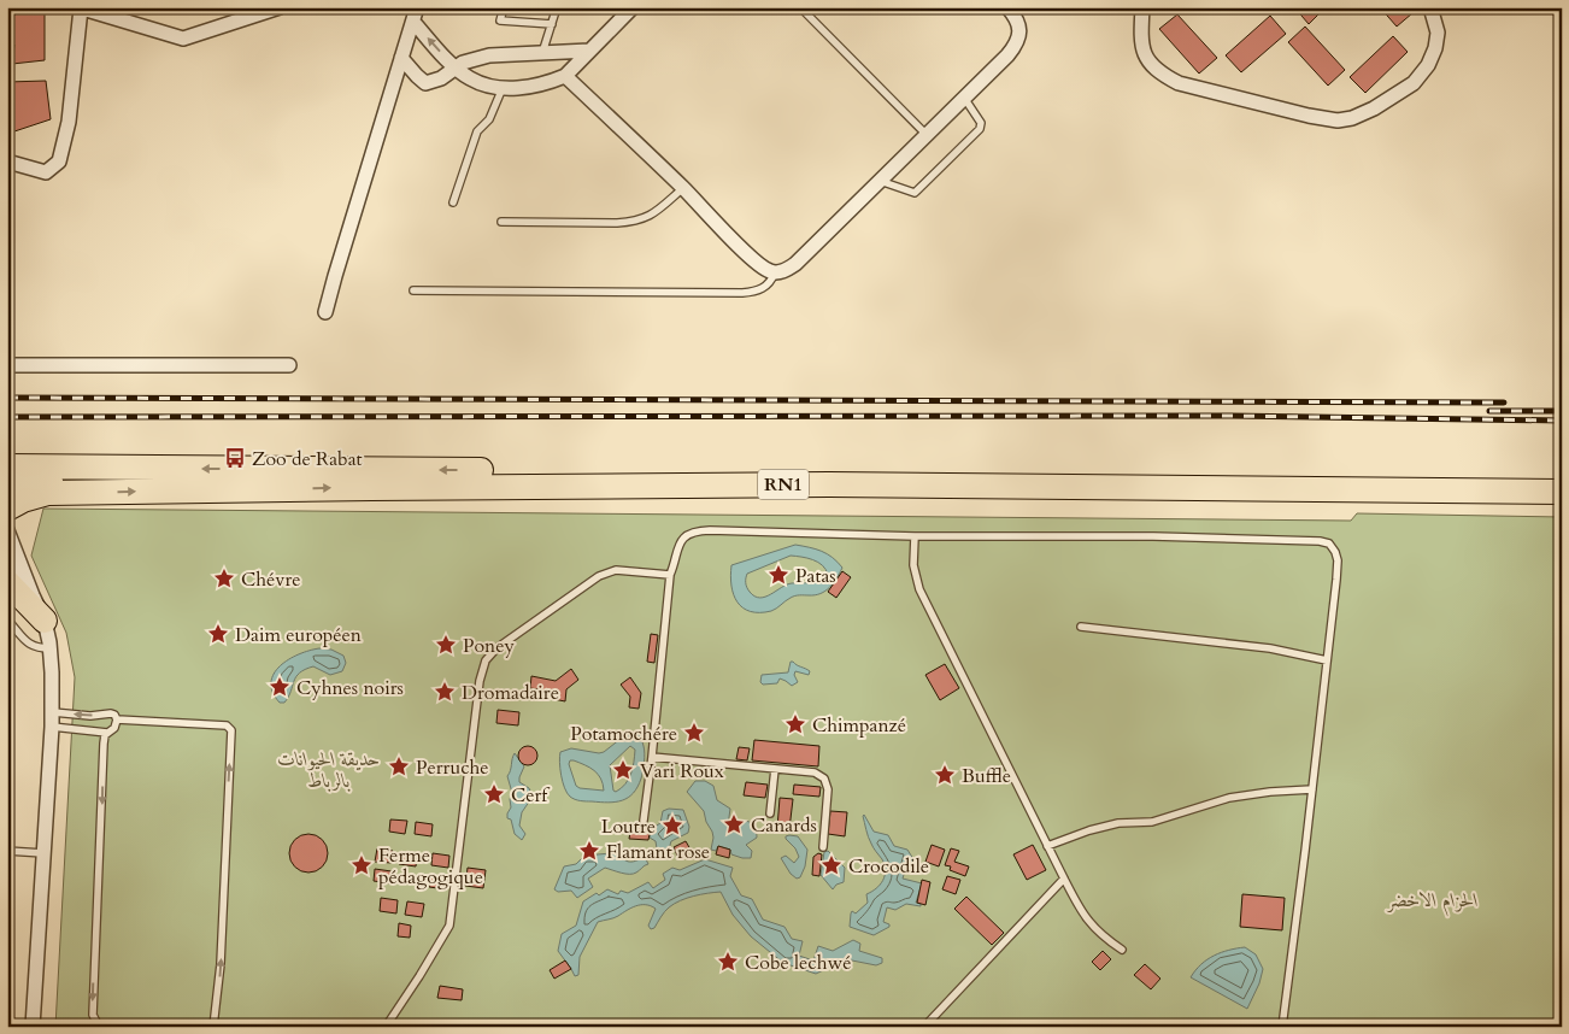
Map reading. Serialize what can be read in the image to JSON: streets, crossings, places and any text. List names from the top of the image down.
{
  "streets": {
    "highway": ["RN1"]
  },
  "parks": ["حديقة الحيوانات بالرباط", "الحزام الاخضر"],
  "places": {
    "bus stop": ["Zoo de Rabat"],
    "place": [
      "Patas",
      "Chévre",
      "Daim européen",
      "Poney",
      "Cyhnes noirs",
      "Dromadaire",
      "Chimpanzé",
      "Potamochére",
      "Perruche",
      "Vari Roux",
      "Buffle",
      "Cerf",
      "Canards",
      "Loutre",
      "Flamant rose",
      "Ferme pédagogique",
      "Crocodile",
      "Cobe lechwé"
    ]
  }
}
